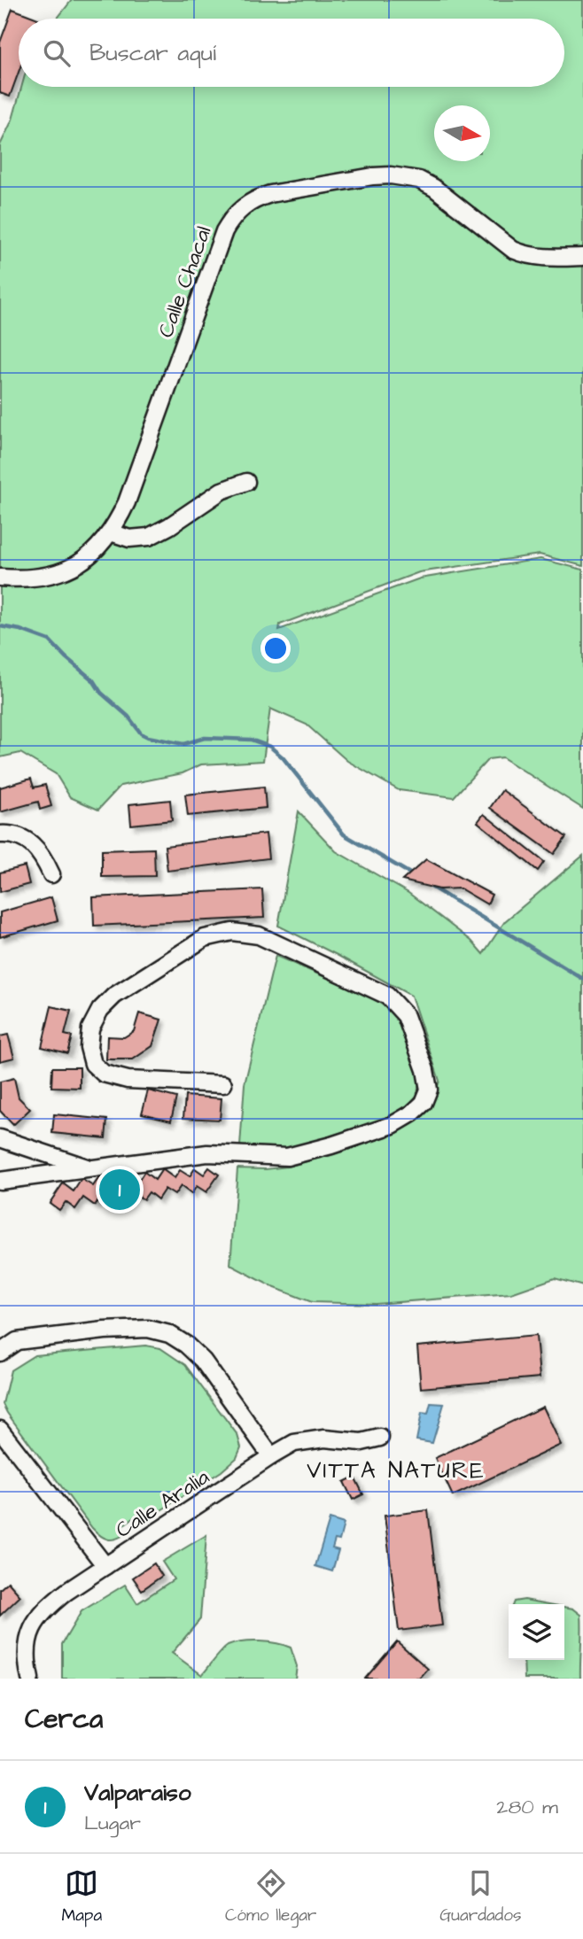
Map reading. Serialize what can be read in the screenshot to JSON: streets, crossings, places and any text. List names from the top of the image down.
{
  "streets": {
    "street": ["Calle Chacal", "Calle Aralia"]
  },
  "districts": ["VITTA NATURE"],
  "north": "right",
  "page": {
    "search": "Buscar aquí",
    "pins": "1",
    "heading": "Cerca",
    "list": [
      {
        "mark": "1",
        "name": "Valparaiso",
        "note": "Lugar",
        "value": "280 m"
      }
    ],
    "nav": ["Mapa", "Cómo llegar", "Guardados"]
  }
}
